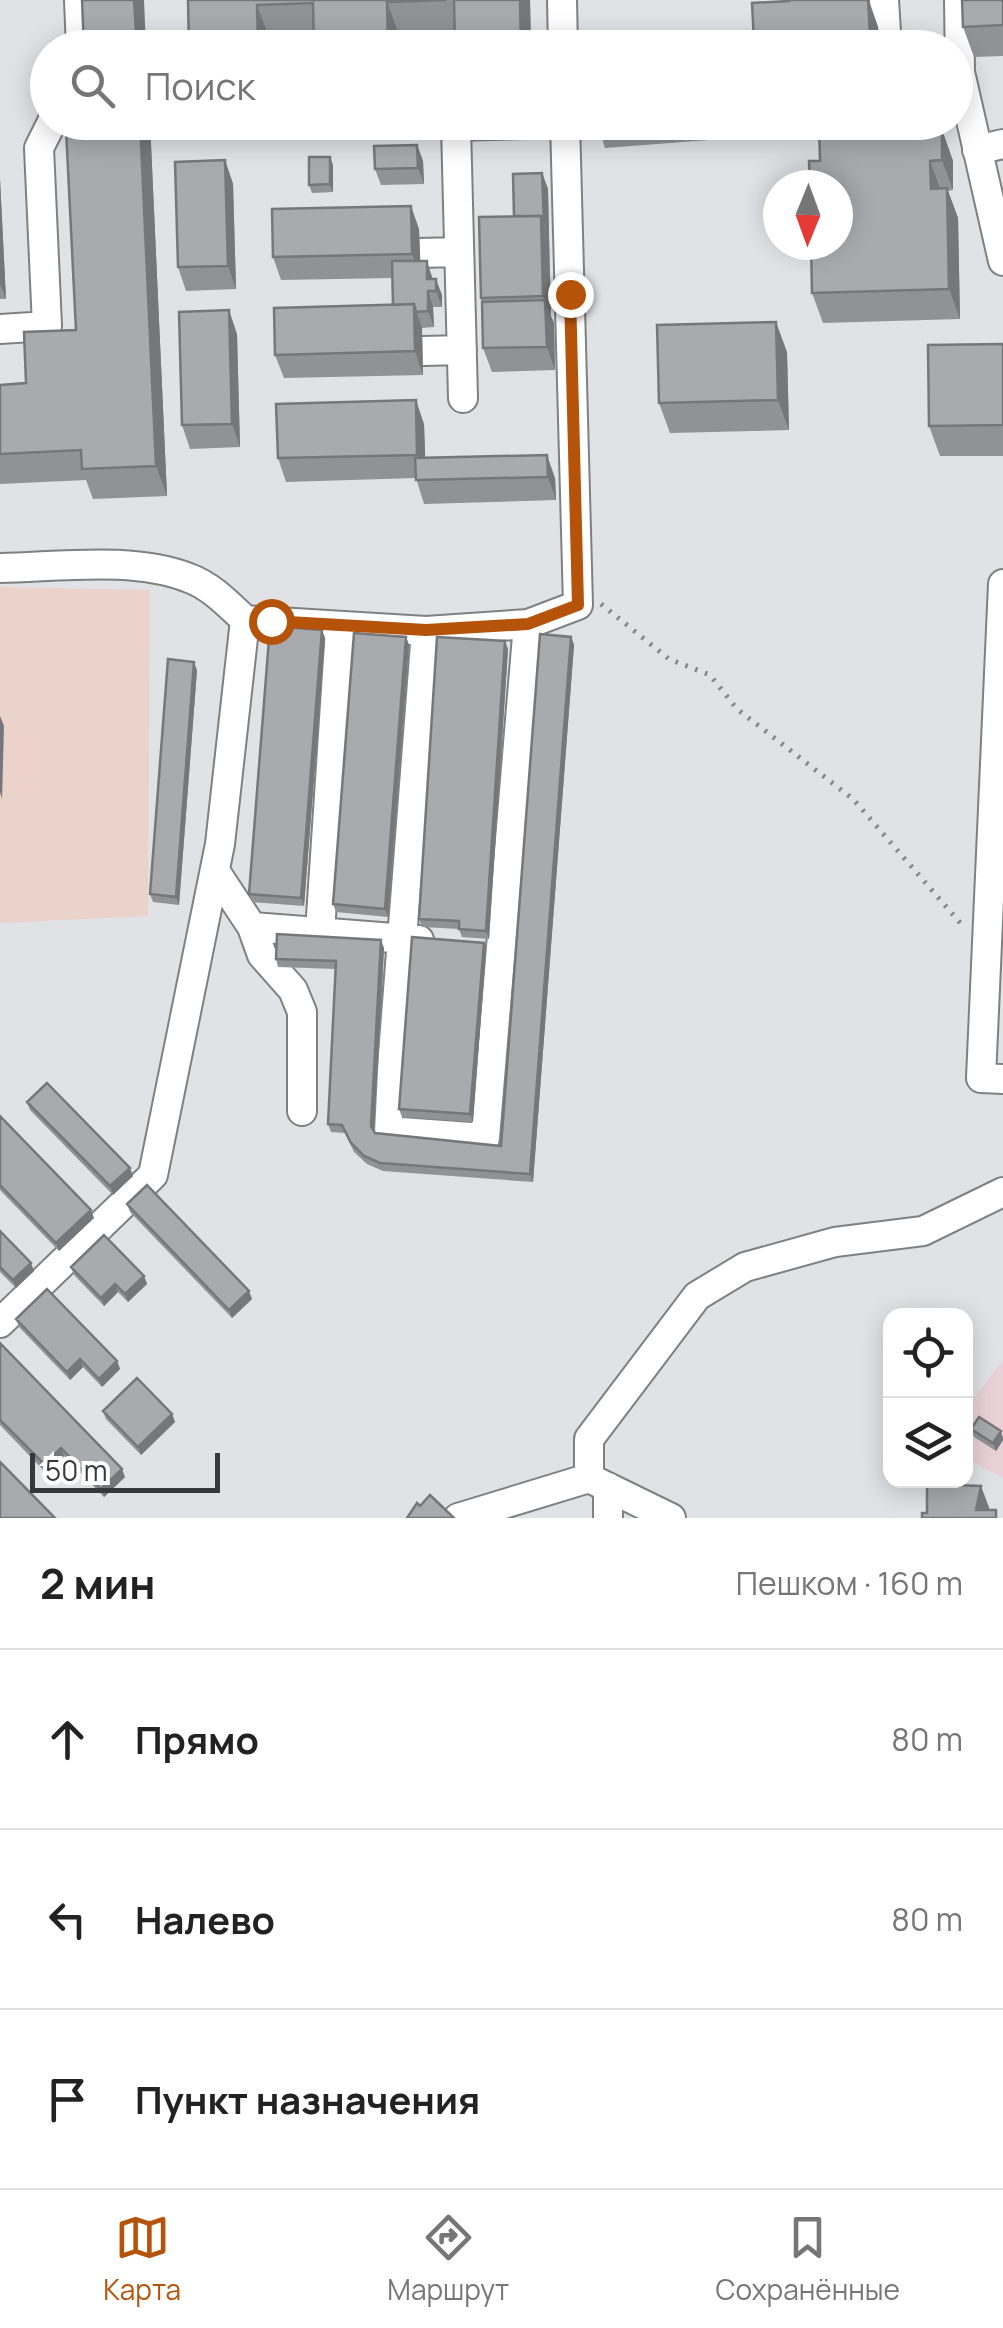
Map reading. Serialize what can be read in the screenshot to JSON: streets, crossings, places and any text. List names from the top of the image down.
{
  "scale_bar": "50 m",
  "north": "bottom",
  "page": {
    "search": "Поиск",
    "scale": "50 m",
    "heading": ["2 мин", "Пешком · 160 m"],
    "list": [
      ["Прямо", "80 m"],
      ["Налево", "80 m"],
      "Пункт назначения"
    ],
    "nav": ["Карта", "Маршрут", "Сохранённые"]
  }
}
